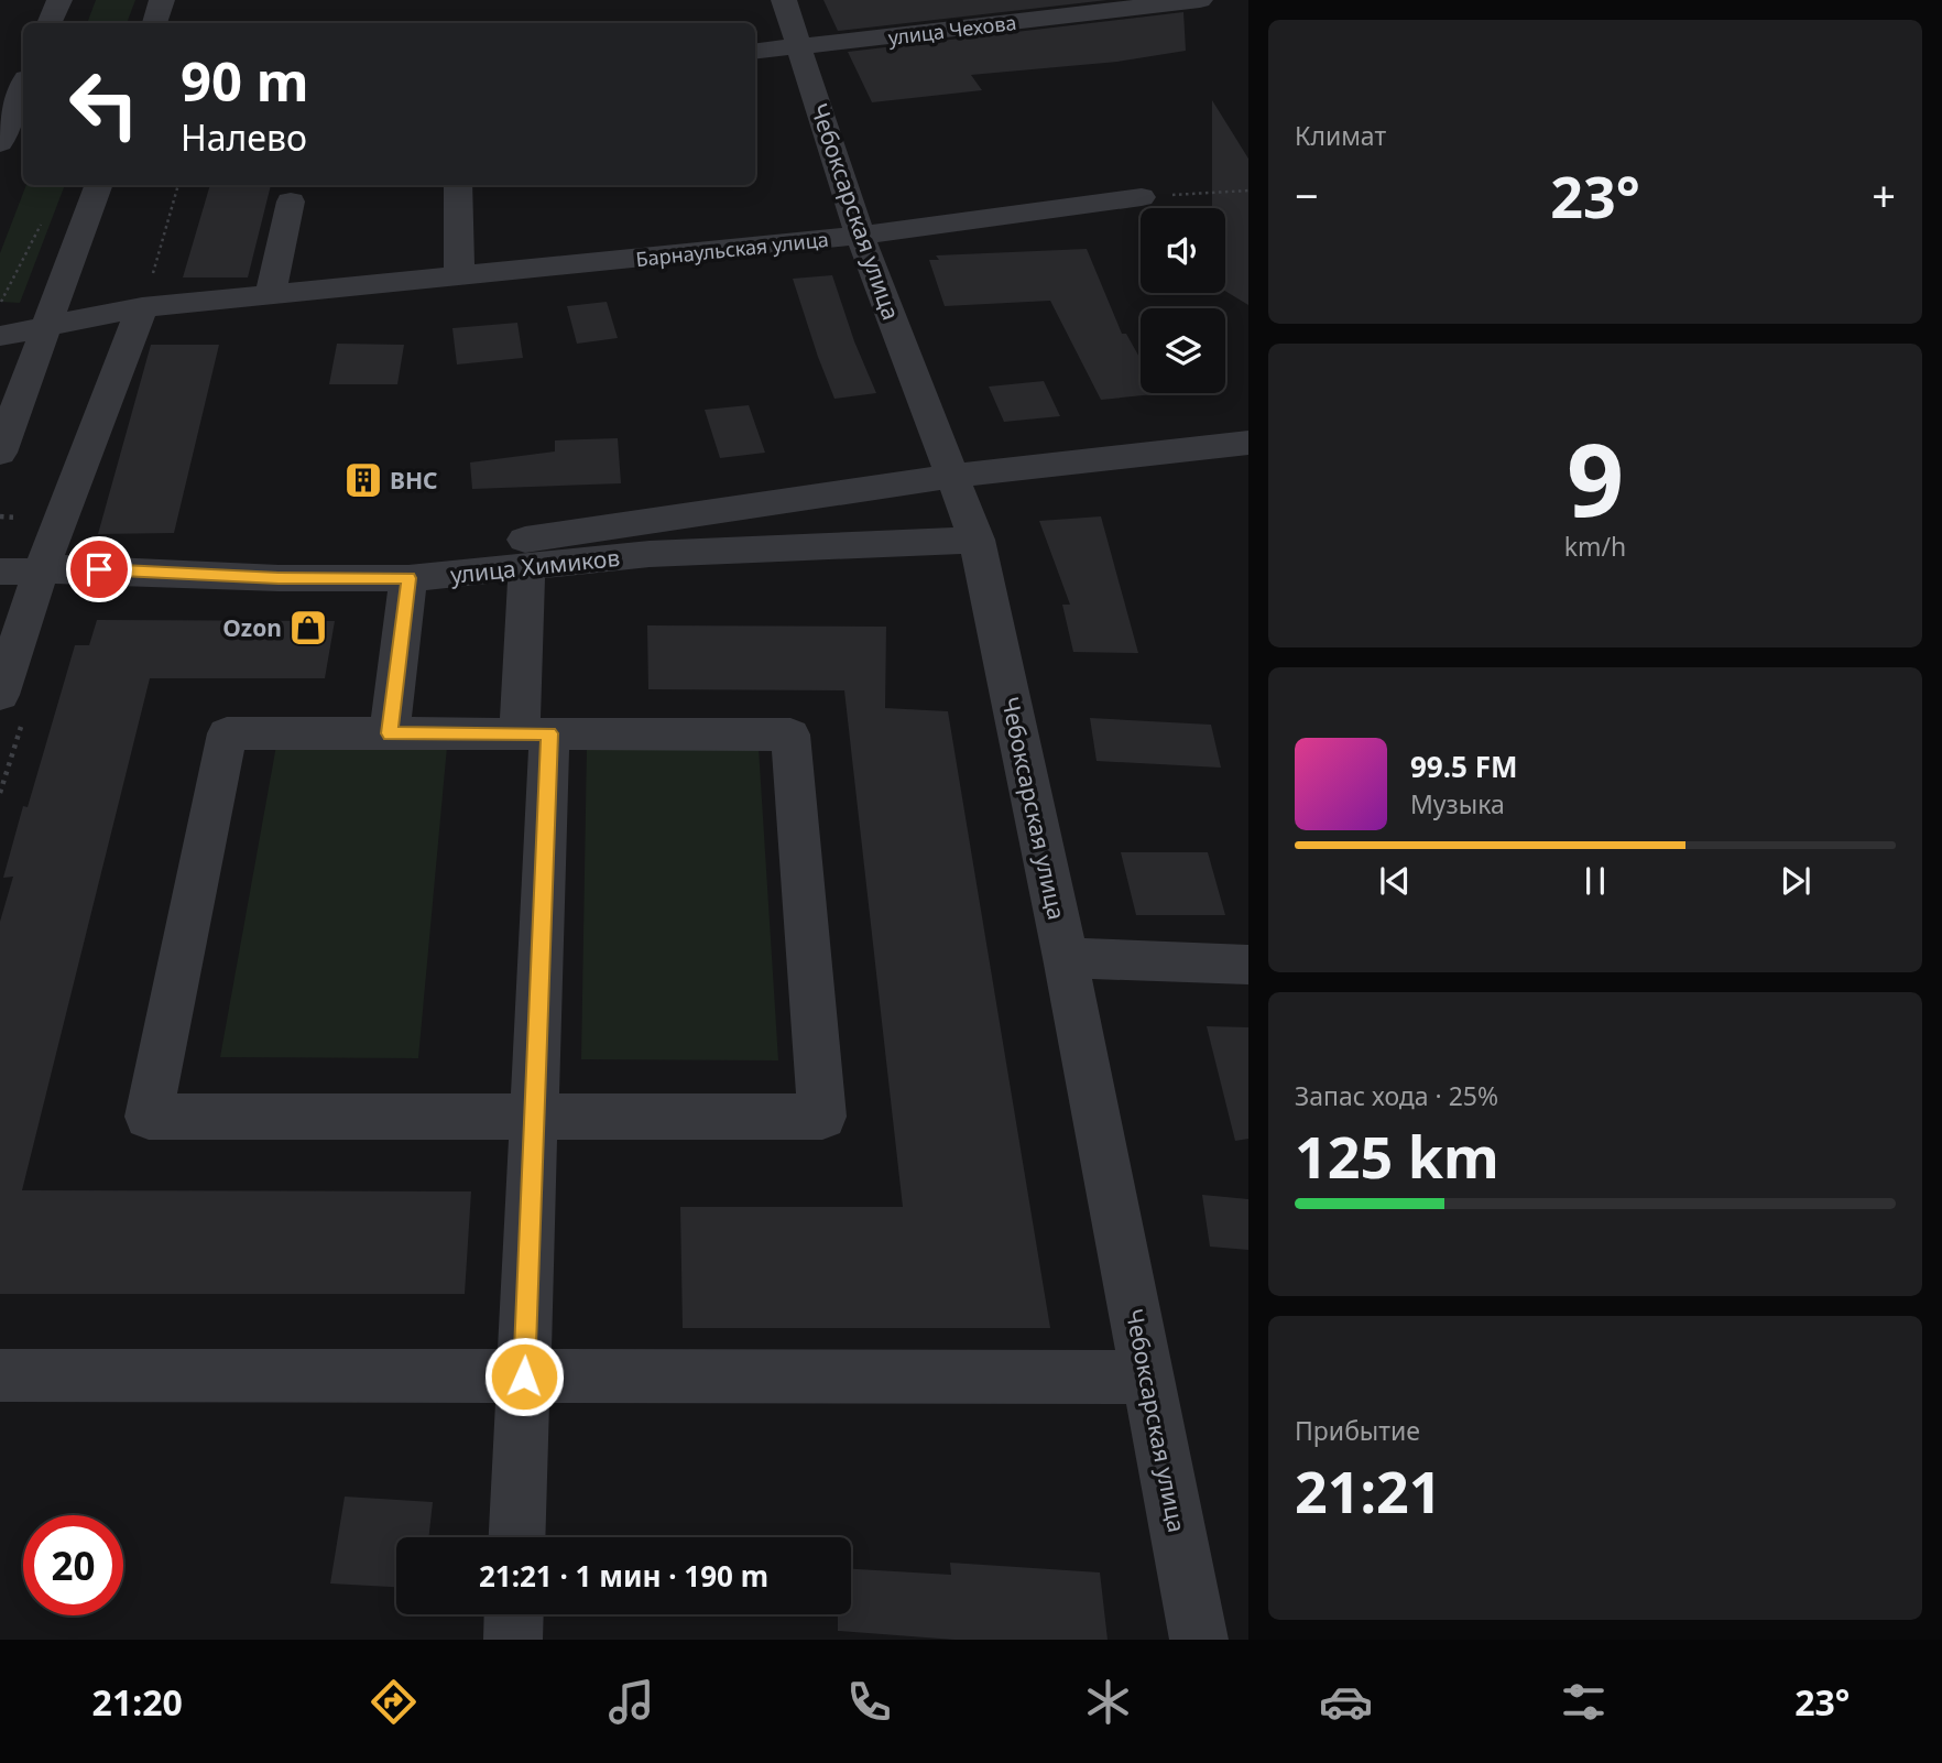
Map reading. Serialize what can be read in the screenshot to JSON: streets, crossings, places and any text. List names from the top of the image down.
{
  "streets": {
    "street": [
      "улица Чехова",
      "Чебоксарская улица",
      "Барнаульская улица",
      "улица Химиков"
    ]
  },
  "crossings": [
    ["улица Чехова", "Чебоксарская улица"],
    ["Чебоксарская улица", "Барнаульская улица"],
    ["Чебоксарская улица", "улица Химиков"]
  ],
  "places": {
    "building": ["ВНС"],
    "shop": ["Ozon"]
  },
  "page": {
    "tile": [
      "Климат",
      ["9", "km/h"],
      ["Запас хода · 25%", "125 km"],
      ["Прибытие", "21:21"]
    ],
    "turn": ["90 m", "Налево"],
    "heat": ["−", "23°", "+"],
    "song": ["99.5 FM", "Музыка"],
    "limit": "20",
    "trip": "21:21 · 1 мин · 190 m",
    "tabs": ["21:20", "23°"]
  }
}
